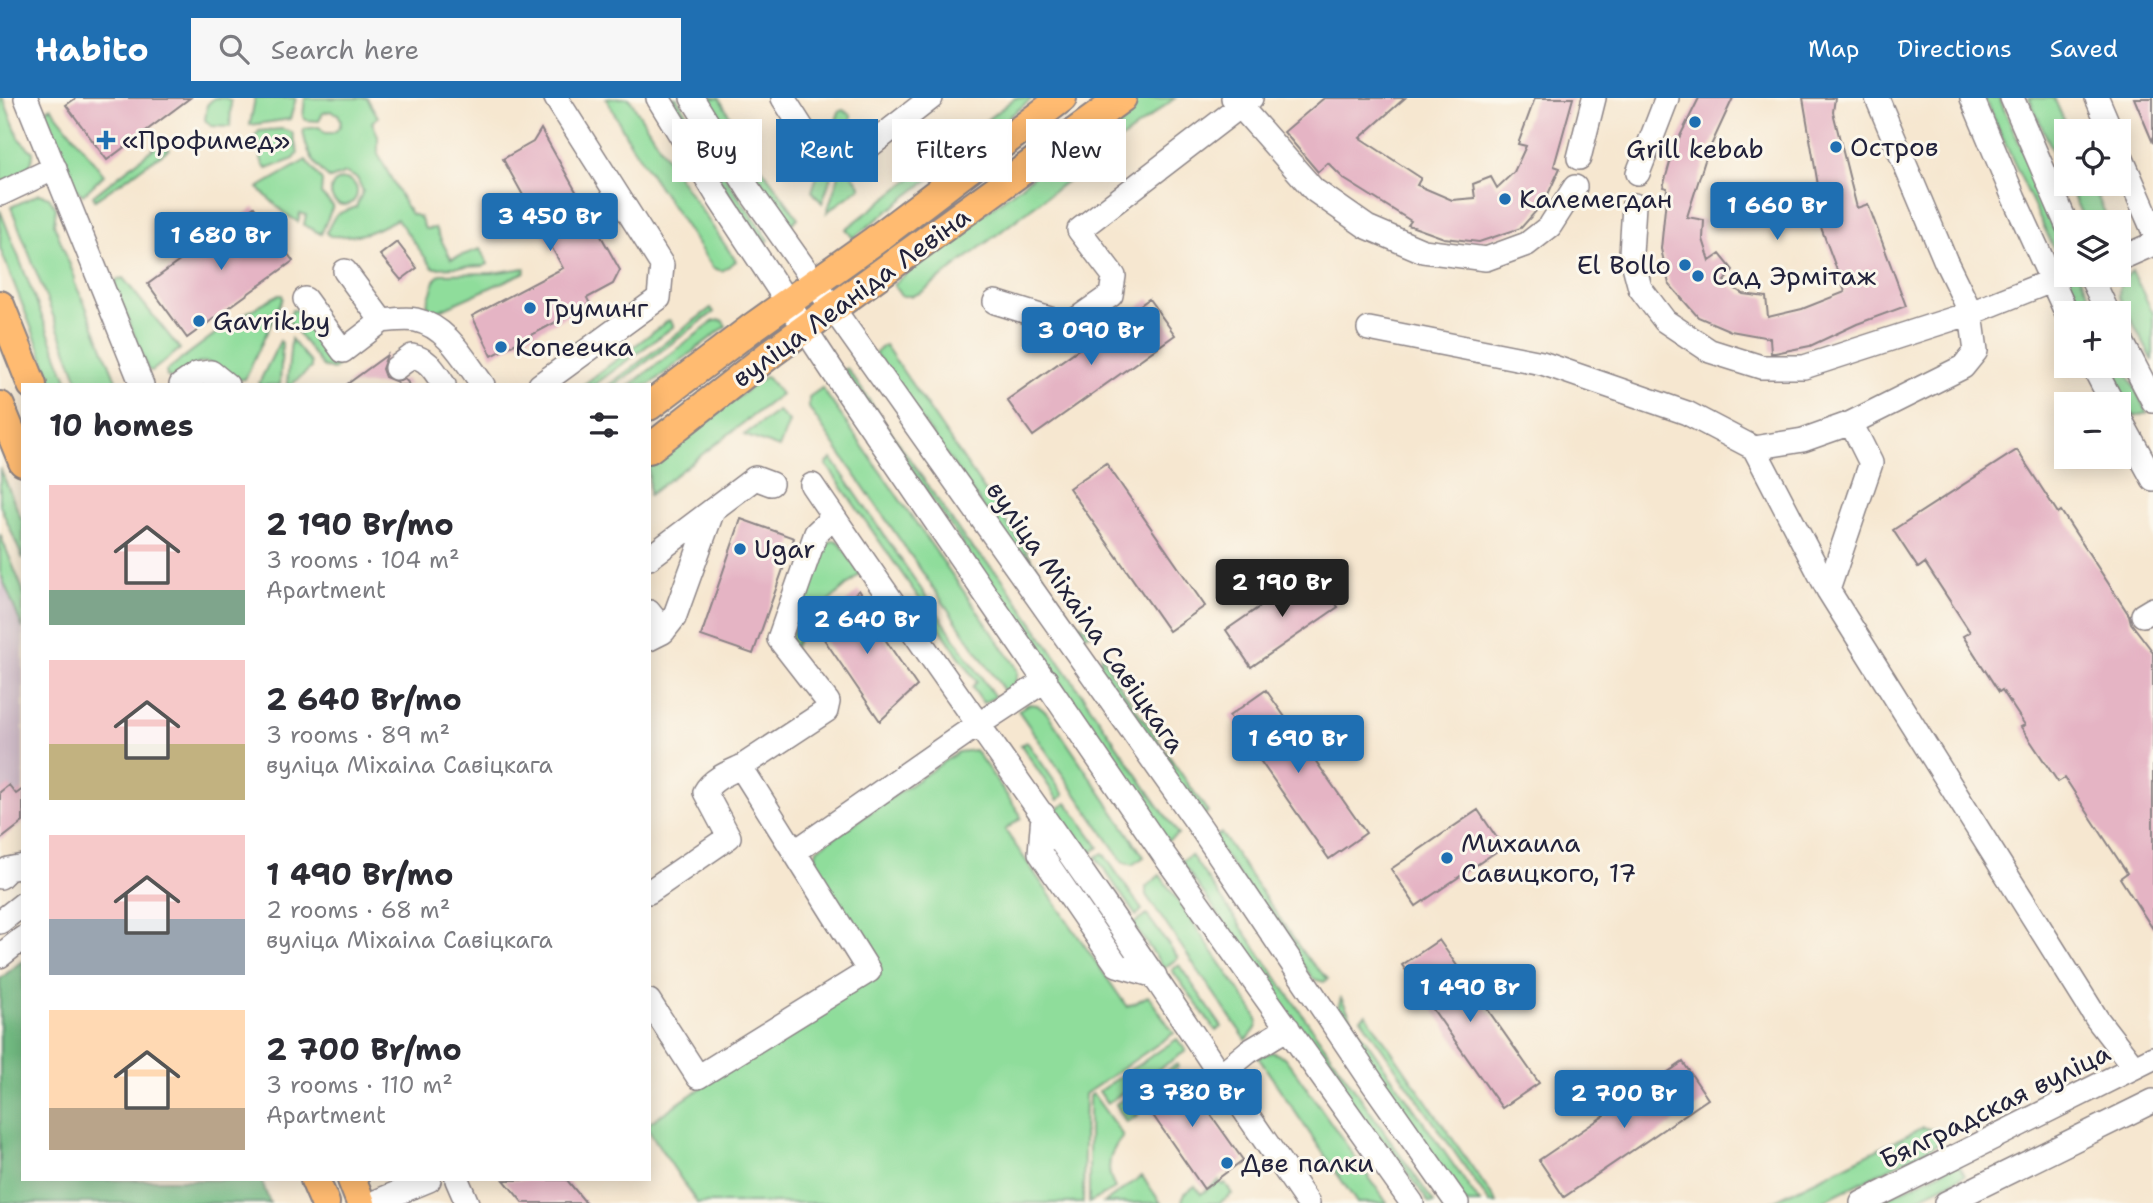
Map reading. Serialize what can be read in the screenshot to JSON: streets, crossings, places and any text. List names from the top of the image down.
{
  "streets": {
    "main road": ["вуліца Леаніда Левіна"],
    "street": ["вуліца Міхаіла Савіцкага", "Бялградская вуліца"]
  },
  "crossings": [
    ["вуліца Леаніда Левіна", "вуліца Міхаіла Савіцкага"]
  ],
  "places": {
    "other": [
      "Grill kebab",
      "Остров",
      "Калемегдан",
      "El Bollo",
      "Сад Эрмітаж",
      "Груминг",
      "Gavrik.by",
      "Копеечка",
      "Ugar",
      "Михаила Савицкого, 17",
      "Две палки"
    ],
    "health": ["«Профимед»"]
  },
  "page": {
    "header": "Habito",
    "search": "Search here",
    "nav": ["Map", "Directions", "Saved"],
    "map_buttons": ["+", "−"],
    "chip": [
      "Buy",
      "Rent",
      "Filters",
      "New"
    ],
    "price": [
      "1 660 Br",
      "3 450 Br",
      "1 680 Br",
      "3 090 Br",
      "2 190 Br",
      "2 640 Br",
      "1 690 Br",
      "1 490 Br",
      "3 780 Br",
      "2 700 Br"
    ],
    "heading": "10 homes",
    "list": [
      {
        "name": "2 190 Br/mo",
        "note": "3 rooms · 104 m² · Apartment"
      },
      {
        "name": "2 640 Br/mo",
        "note": "3 rooms · 89 m² · вуліца Міхаіла Савіцкага"
      },
      {
        "name": "1 490 Br/mo",
        "note": "2 rooms · 68 m² · вуліца Міхаіла Савіцкага"
      },
      {
        "name": "2 700 Br/mo",
        "note": "3 rooms · 110 m² · Apartment"
      }
    ]
  }
}
